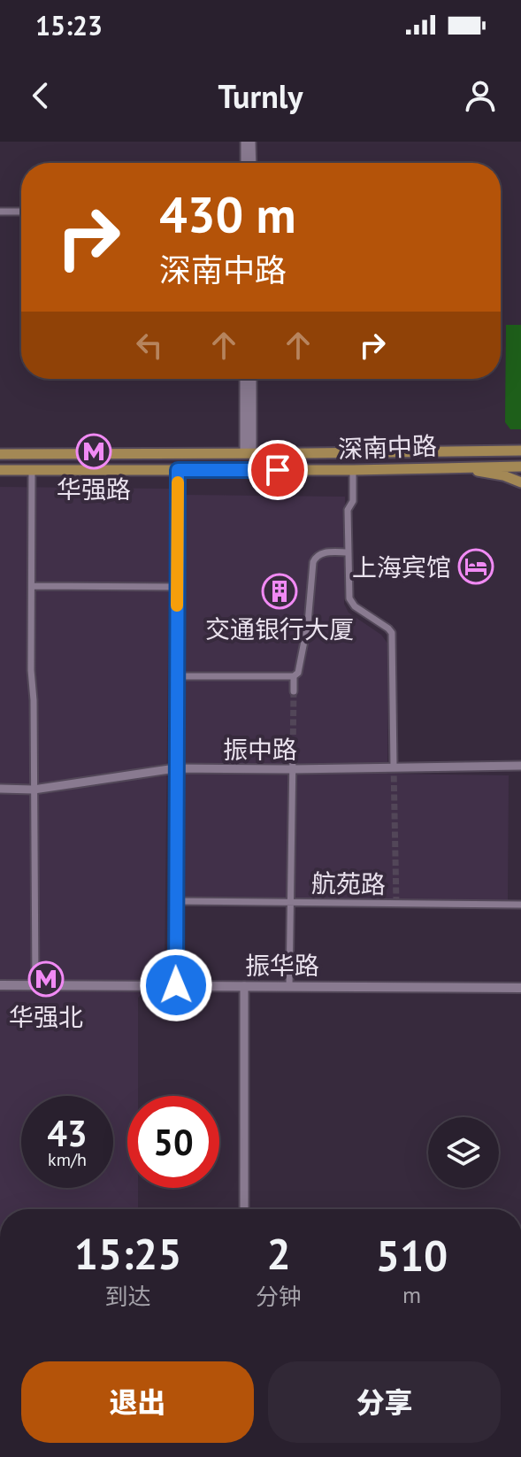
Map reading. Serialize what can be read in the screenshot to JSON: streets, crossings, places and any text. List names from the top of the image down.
{
  "streets": {
    "main road": ["深南中路", "振华路"],
    "street": ["振中路", "航苑路"]
  },
  "places": {
    "metro station": ["华强路", "华强北"],
    "hotel": ["上海宾馆"],
    "building": ["交通银行大厦"]
  },
  "page": {
    "status": "15:23",
    "header": "Turnly",
    "turn": ["430 m", "深南中路"],
    "speed": "43 km/h",
    "limit": "50",
    "eta": [
      "15:25",
      "到达",
      "2",
      "分钟",
      "510",
      "m"
    ],
    "buttons": ["退出", "分享"]
  }
}
